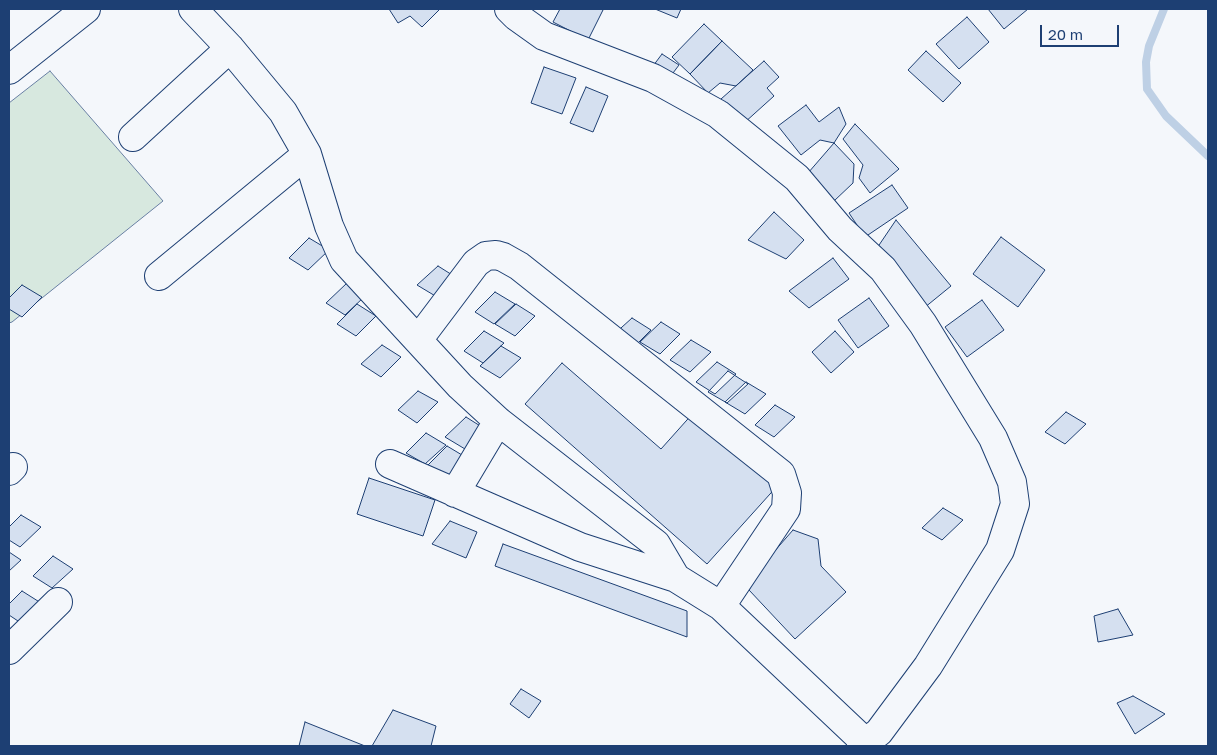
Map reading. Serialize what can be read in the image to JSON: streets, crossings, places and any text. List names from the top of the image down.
{
  "scale_bar": "20 m"
}
